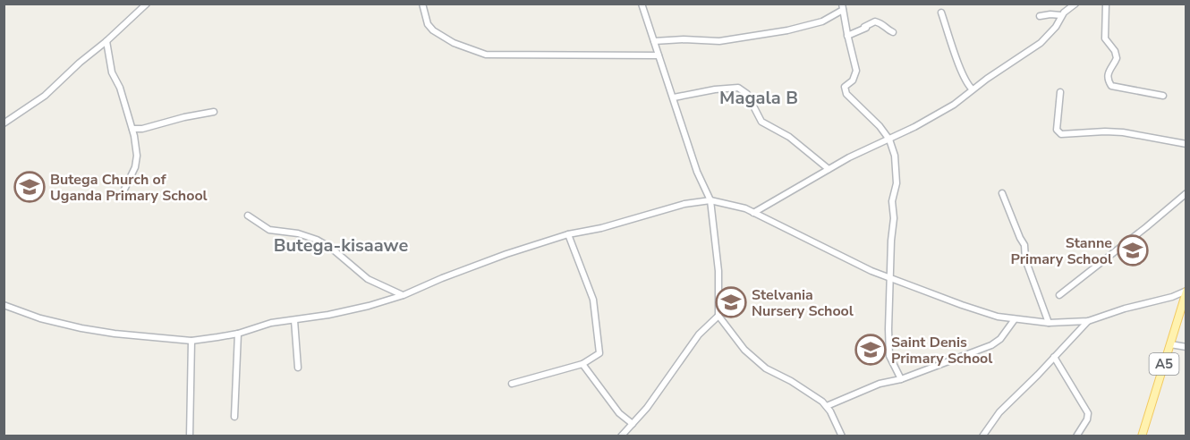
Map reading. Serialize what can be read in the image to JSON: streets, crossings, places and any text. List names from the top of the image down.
{
  "streets": {
    "main road": ["A5"]
  },
  "districts": ["Magala B", "Butega-kisaawe"],
  "places": {
    "school or university": [
      "Butega Church of Uganda Primary School",
      "Stanne Primary School",
      "Stelvania Nursery School",
      "Saint Denis Primary School"
    ]
  }
}
